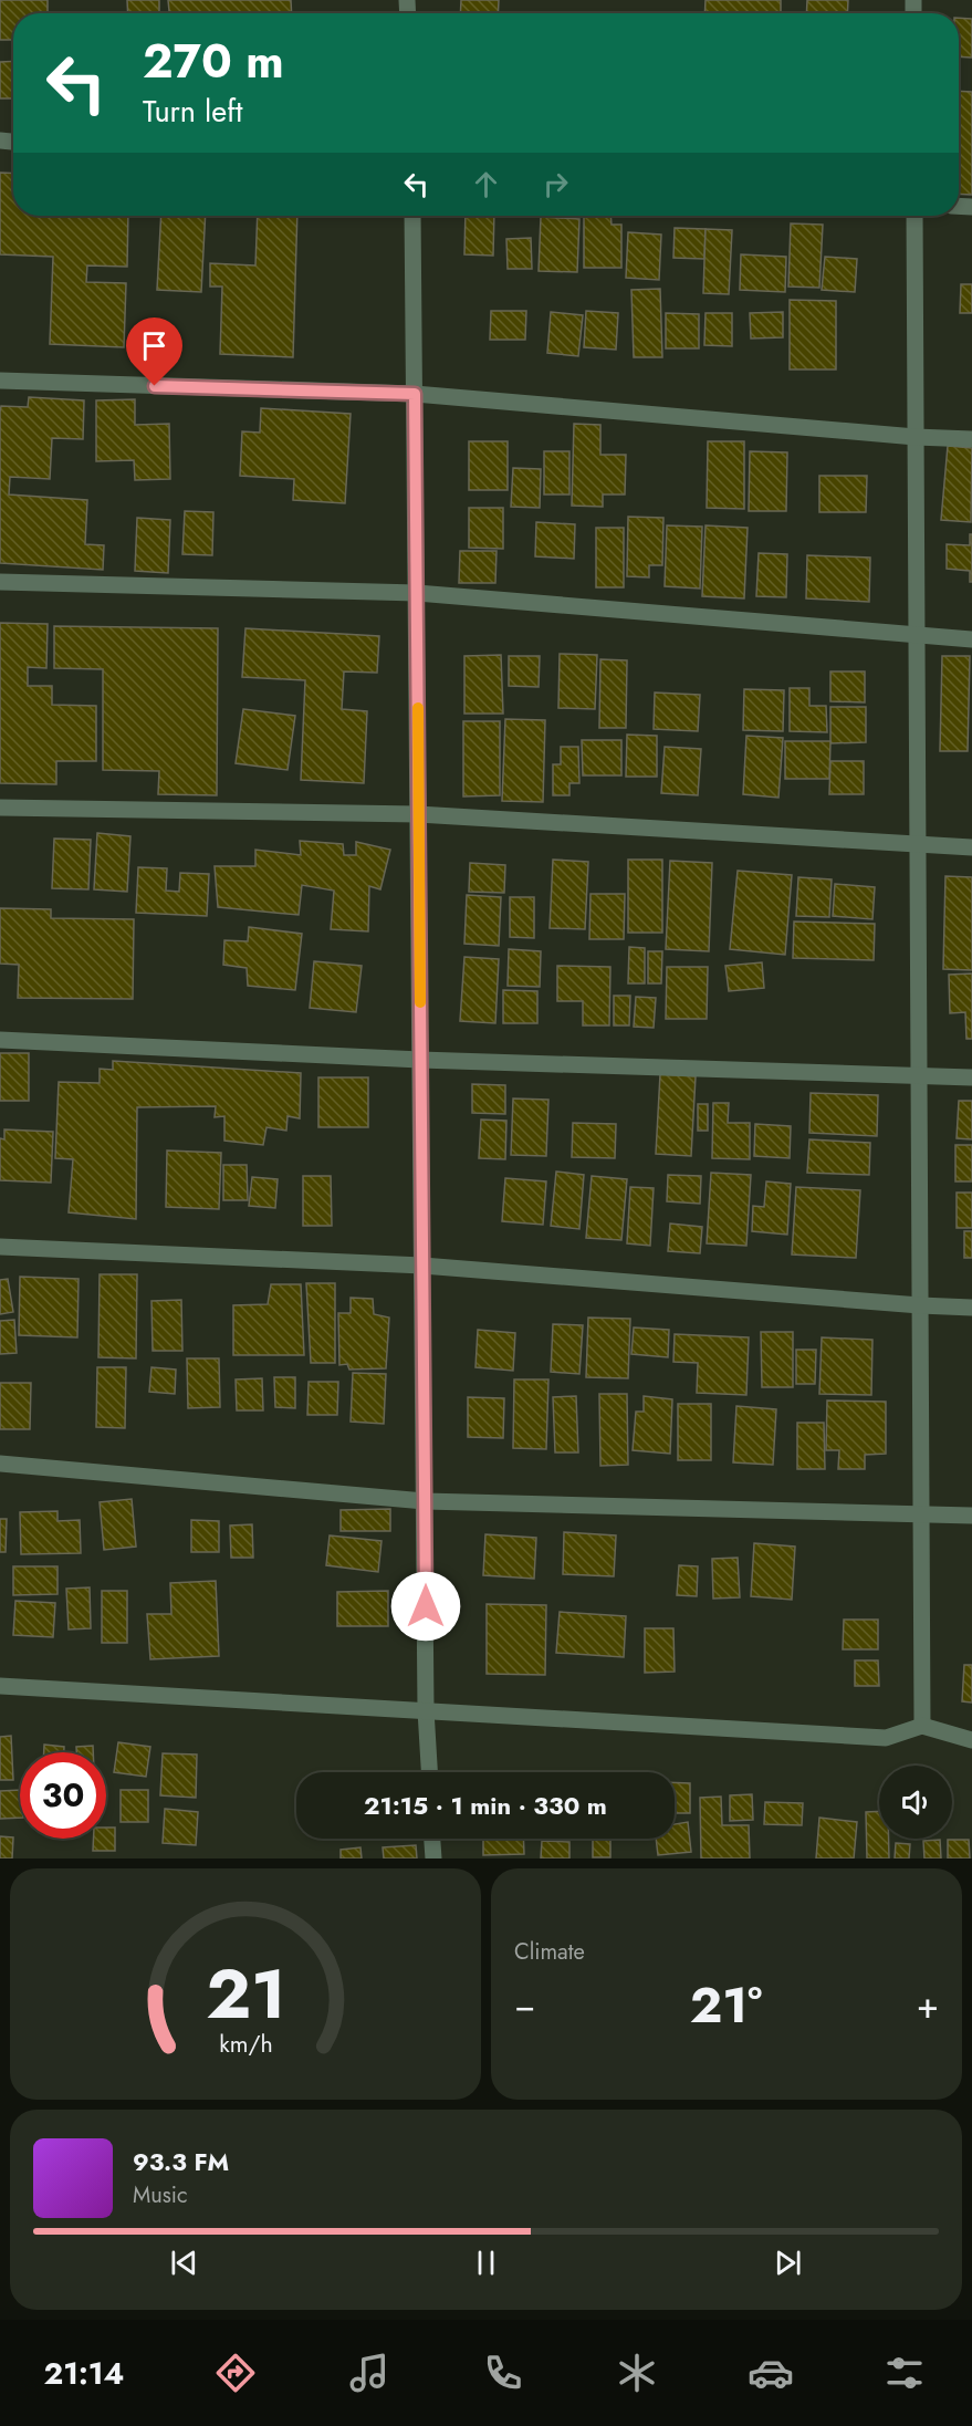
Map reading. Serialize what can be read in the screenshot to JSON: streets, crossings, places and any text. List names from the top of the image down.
{
  "page": {
    "turn": ["270 m", "Turn left"],
    "limit": "30",
    "trip": "21:15 · 1 min · 330 m",
    "tile": "Climate",
    "heat": ["−", "21°", "+"],
    "song": ["93.3 FM", "Music"],
    "tabs": "21:14",
    "gauge": ["21", "km/h"]
  }
}
